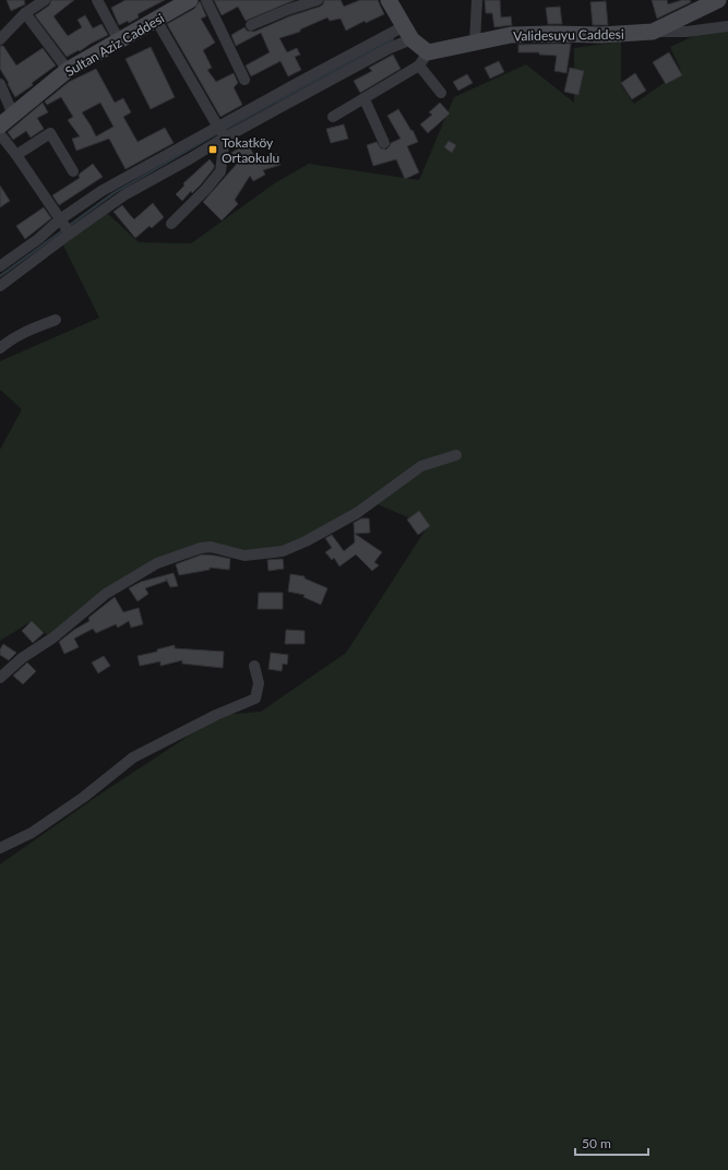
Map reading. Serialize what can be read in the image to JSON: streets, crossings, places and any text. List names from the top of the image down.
{
  "streets": {
    "street": ["Validesuyu Caddesi", "Sultan Aziz Caddesi"]
  },
  "places": {
    "transit": ["Tokatköy Ortaokulu"]
  },
  "scale_bar": "50 m"
}
